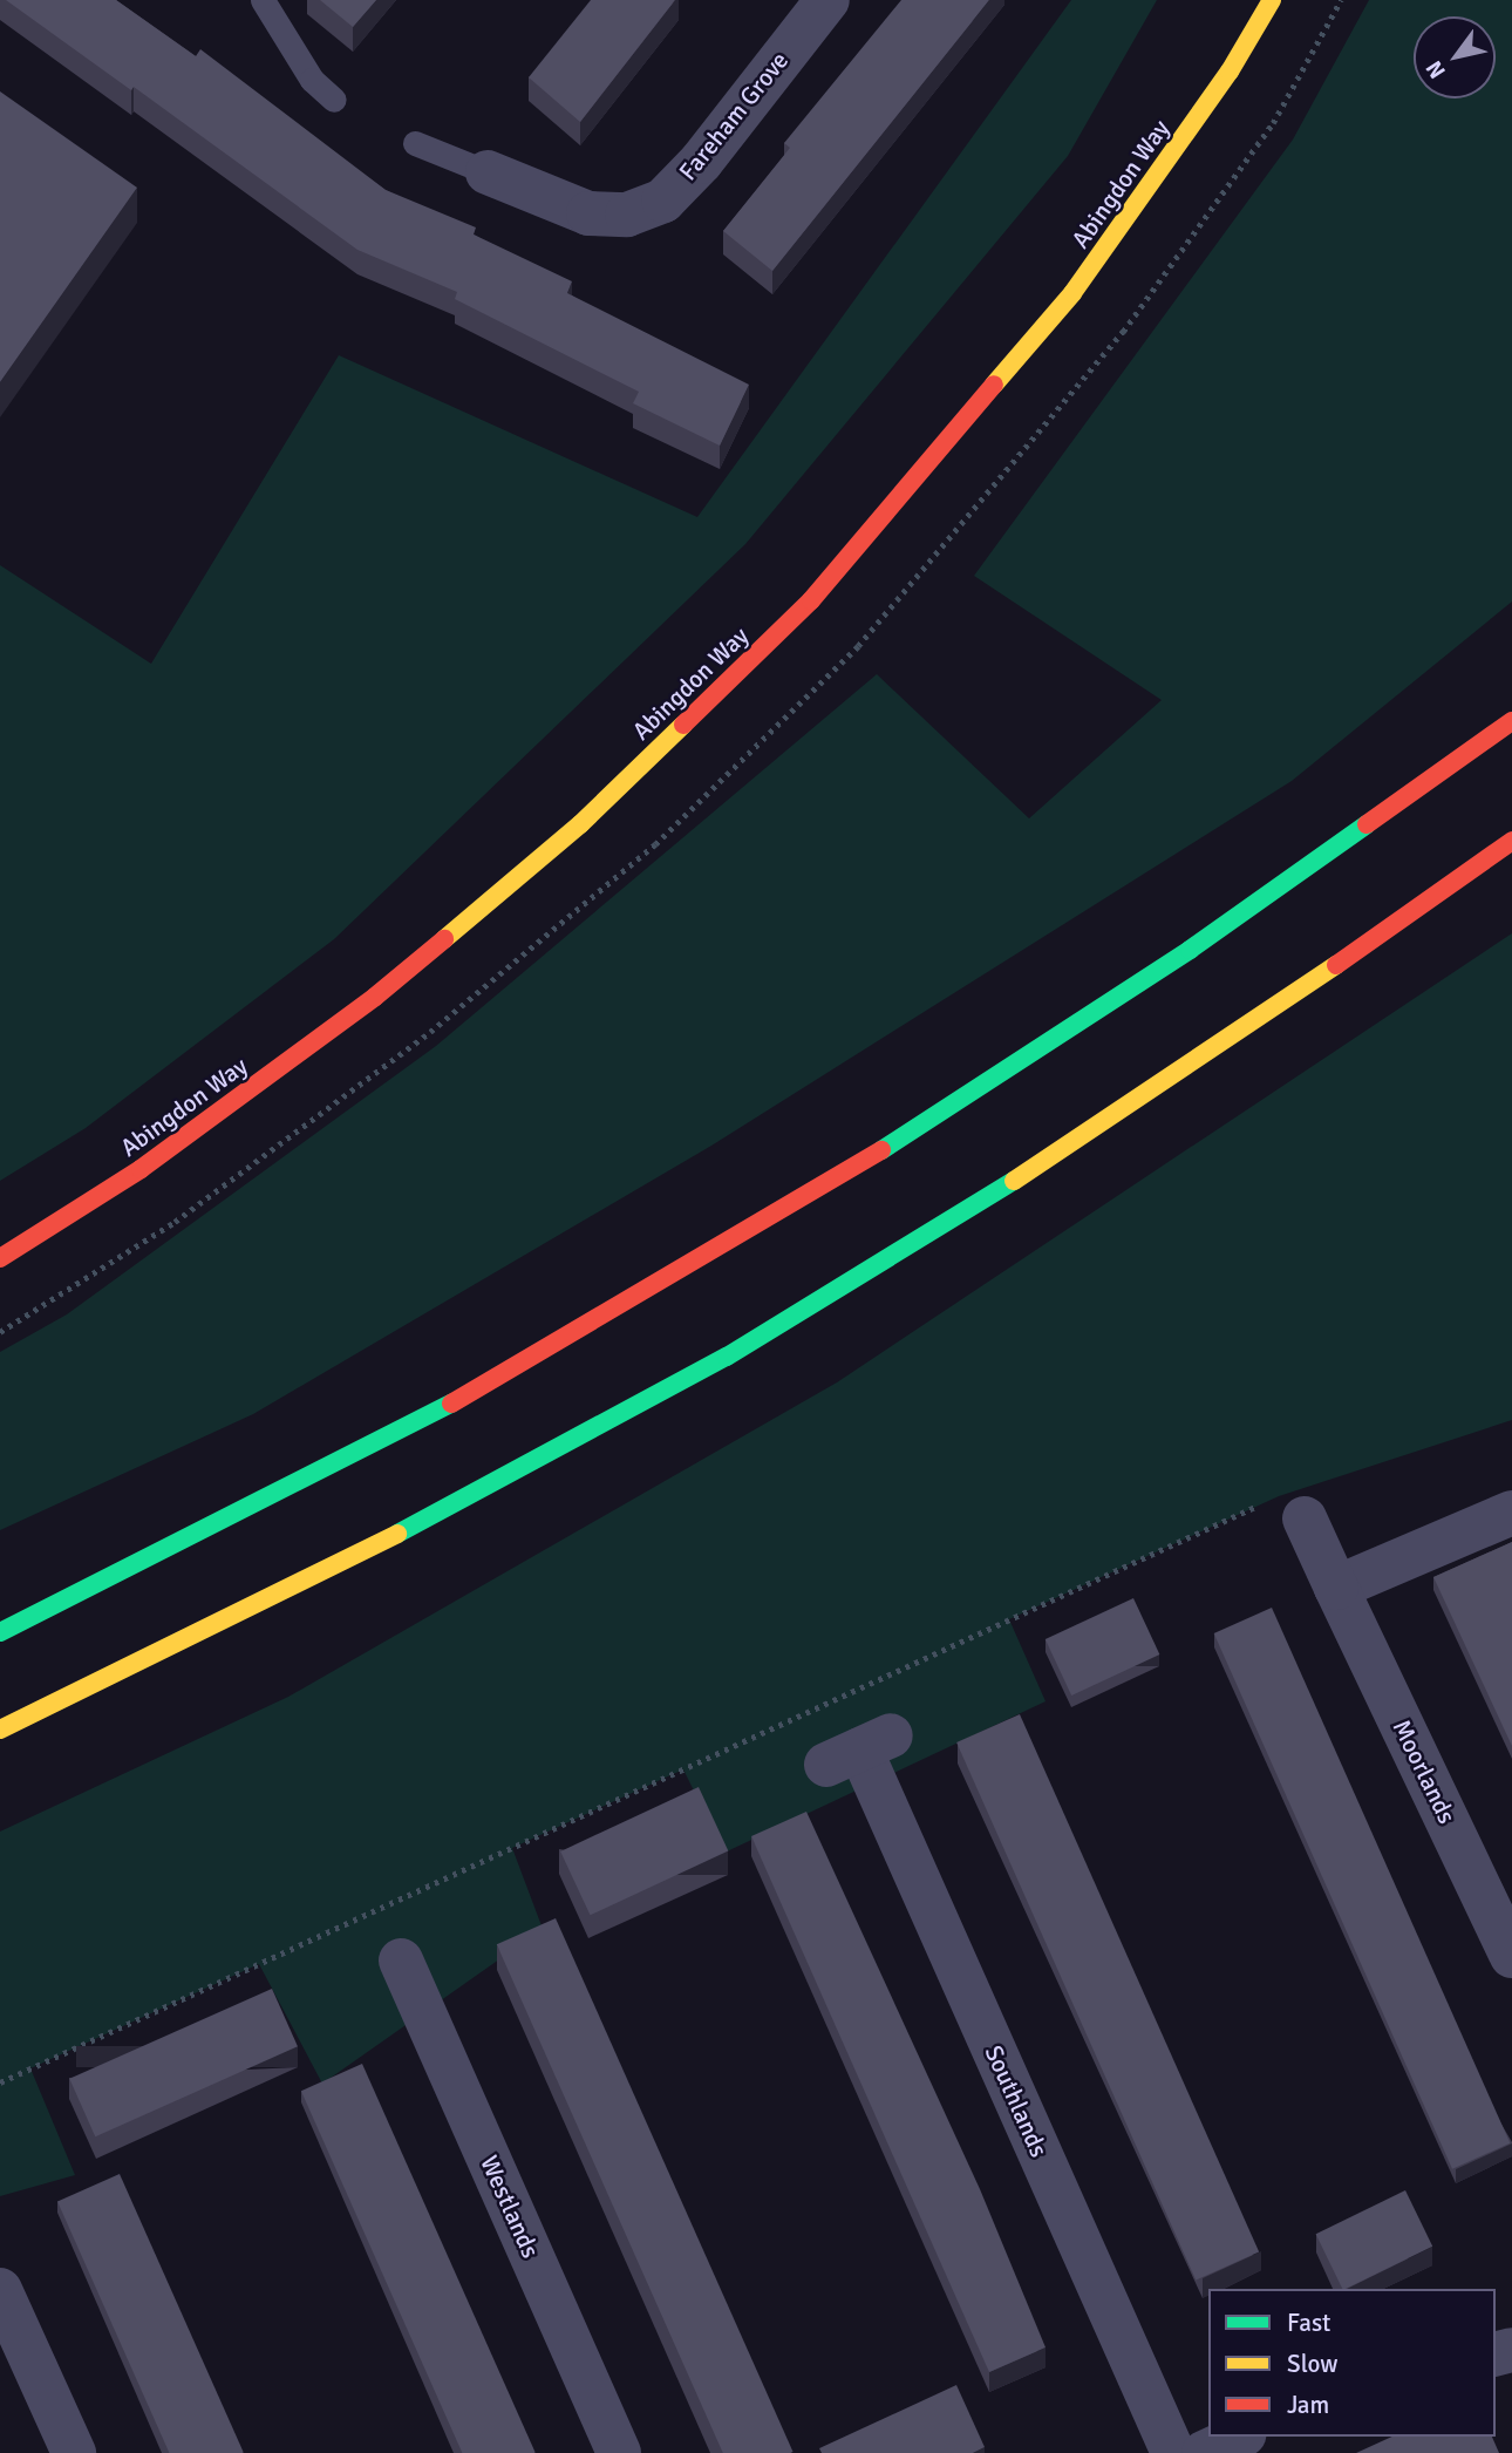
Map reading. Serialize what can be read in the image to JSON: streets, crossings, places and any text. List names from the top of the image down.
{
  "streets": {
    "main road": ["Abingdon Way"],
    "street": [
      "Fareham Grove",
      "Moorlands",
      "Southlands",
      "Westlands"
    ]
  },
  "legend": ["Fast", "Slow", "Jam"],
  "north": "bottom left"
}
